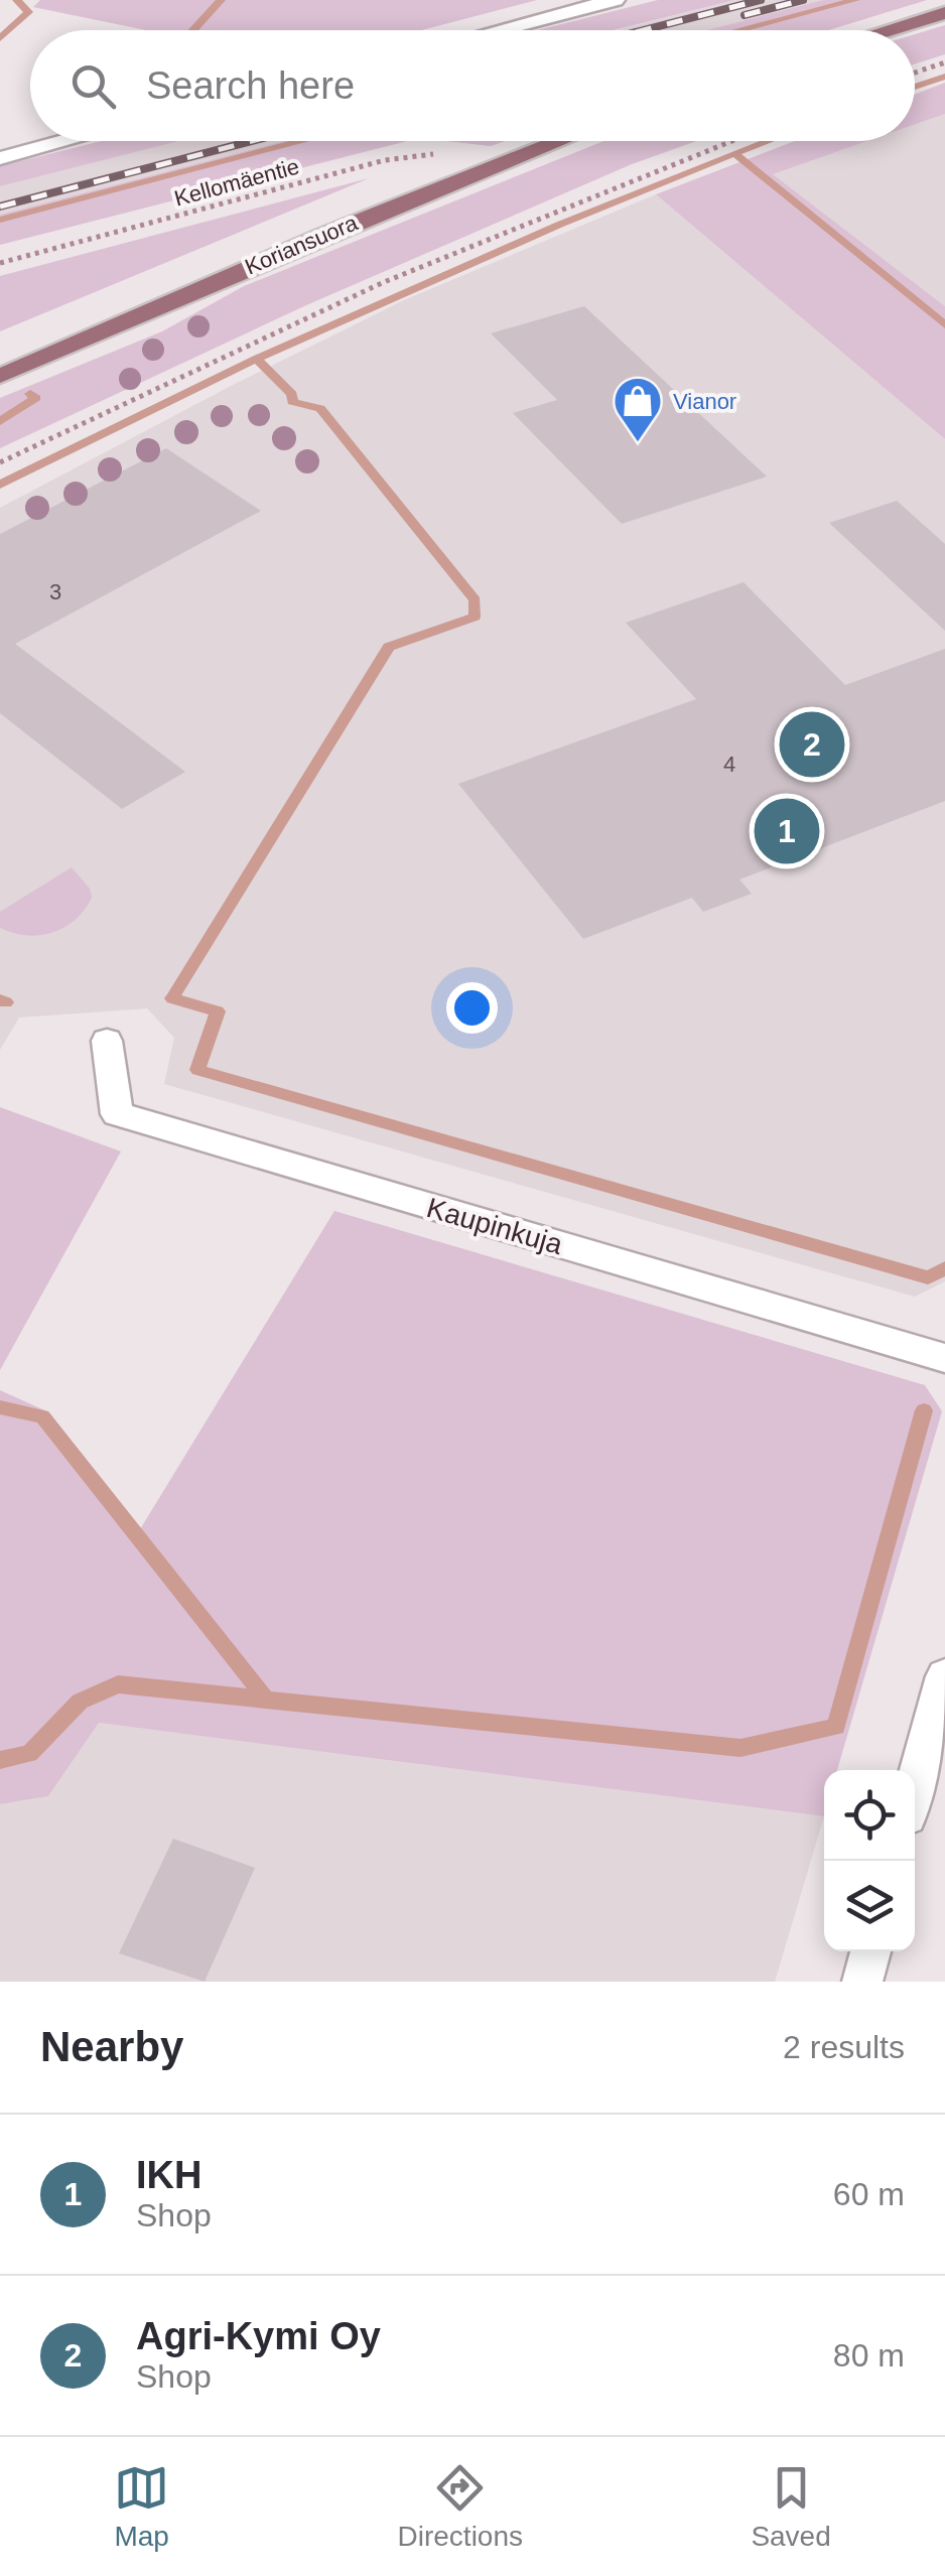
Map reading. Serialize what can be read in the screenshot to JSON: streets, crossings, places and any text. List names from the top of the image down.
{
  "streets": {
    "main road": ["Koriansuora"],
    "street": ["Kaupinkuja"],
    "path": ["Kellomäentie"]
  },
  "crossings": [
    ["Kellomäentie", "Koriansuora"]
  ],
  "places": {
    "shop": ["Vianor"]
  },
  "house_numbers": ["3", "4"],
  "page": {
    "search": "Search here",
    "pins": ["2", "1"],
    "heading": ["Nearby", "2 results"],
    "list": [
      {
        "mark": "1",
        "name": "IKH",
        "note": "Shop",
        "value": "60 m"
      },
      {
        "mark": "2",
        "name": "Agri-Kymi Oy",
        "note": "Shop",
        "value": "80 m"
      }
    ],
    "nav": ["Map", "Directions", "Saved"]
  }
}
